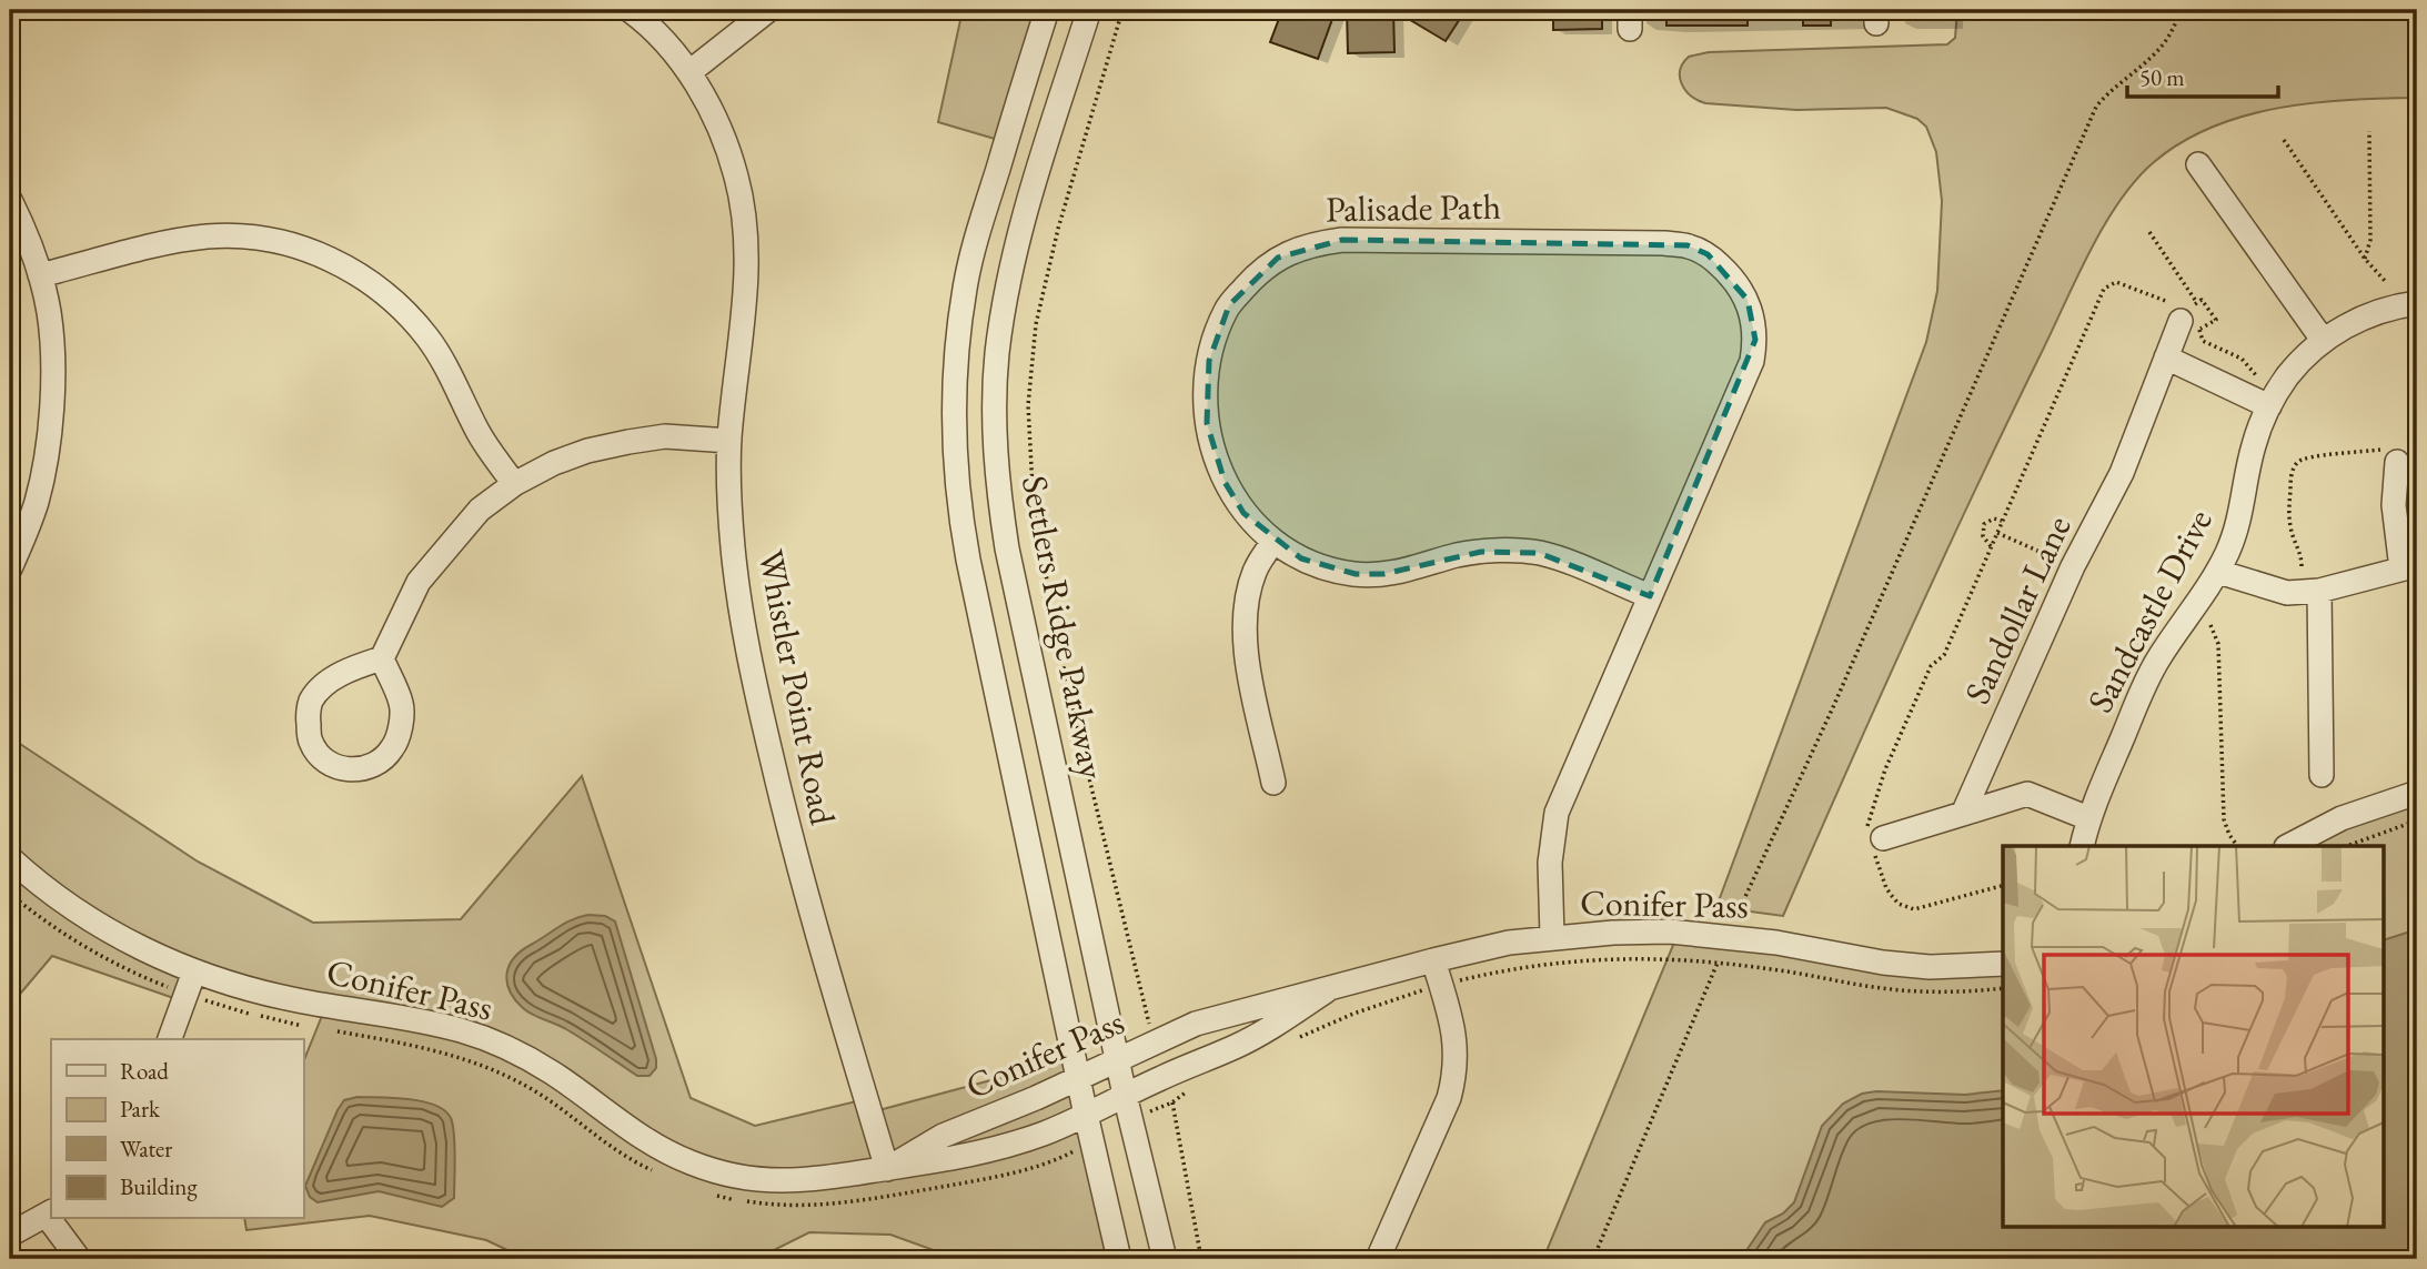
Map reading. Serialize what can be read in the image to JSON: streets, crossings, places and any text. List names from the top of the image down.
{
  "streets": {
    "street": [
      "Palisade Path",
      "Sandollar Lane",
      "Sandcastle Drive",
      "Settlers Ridge Parkway",
      "Whistler Point Road",
      "Conifer Pass"
    ]
  },
  "crossings": [
    ["Palisade Path", "Conifer Pass"],
    ["Settlers Ridge Parkway", "Conifer Pass"],
    ["Whistler Point Road", "Conifer Pass"]
  ],
  "legend": [
    "Road",
    "Park",
    "Water",
    "Building"
  ],
  "scale_bar": "50 m"
}
